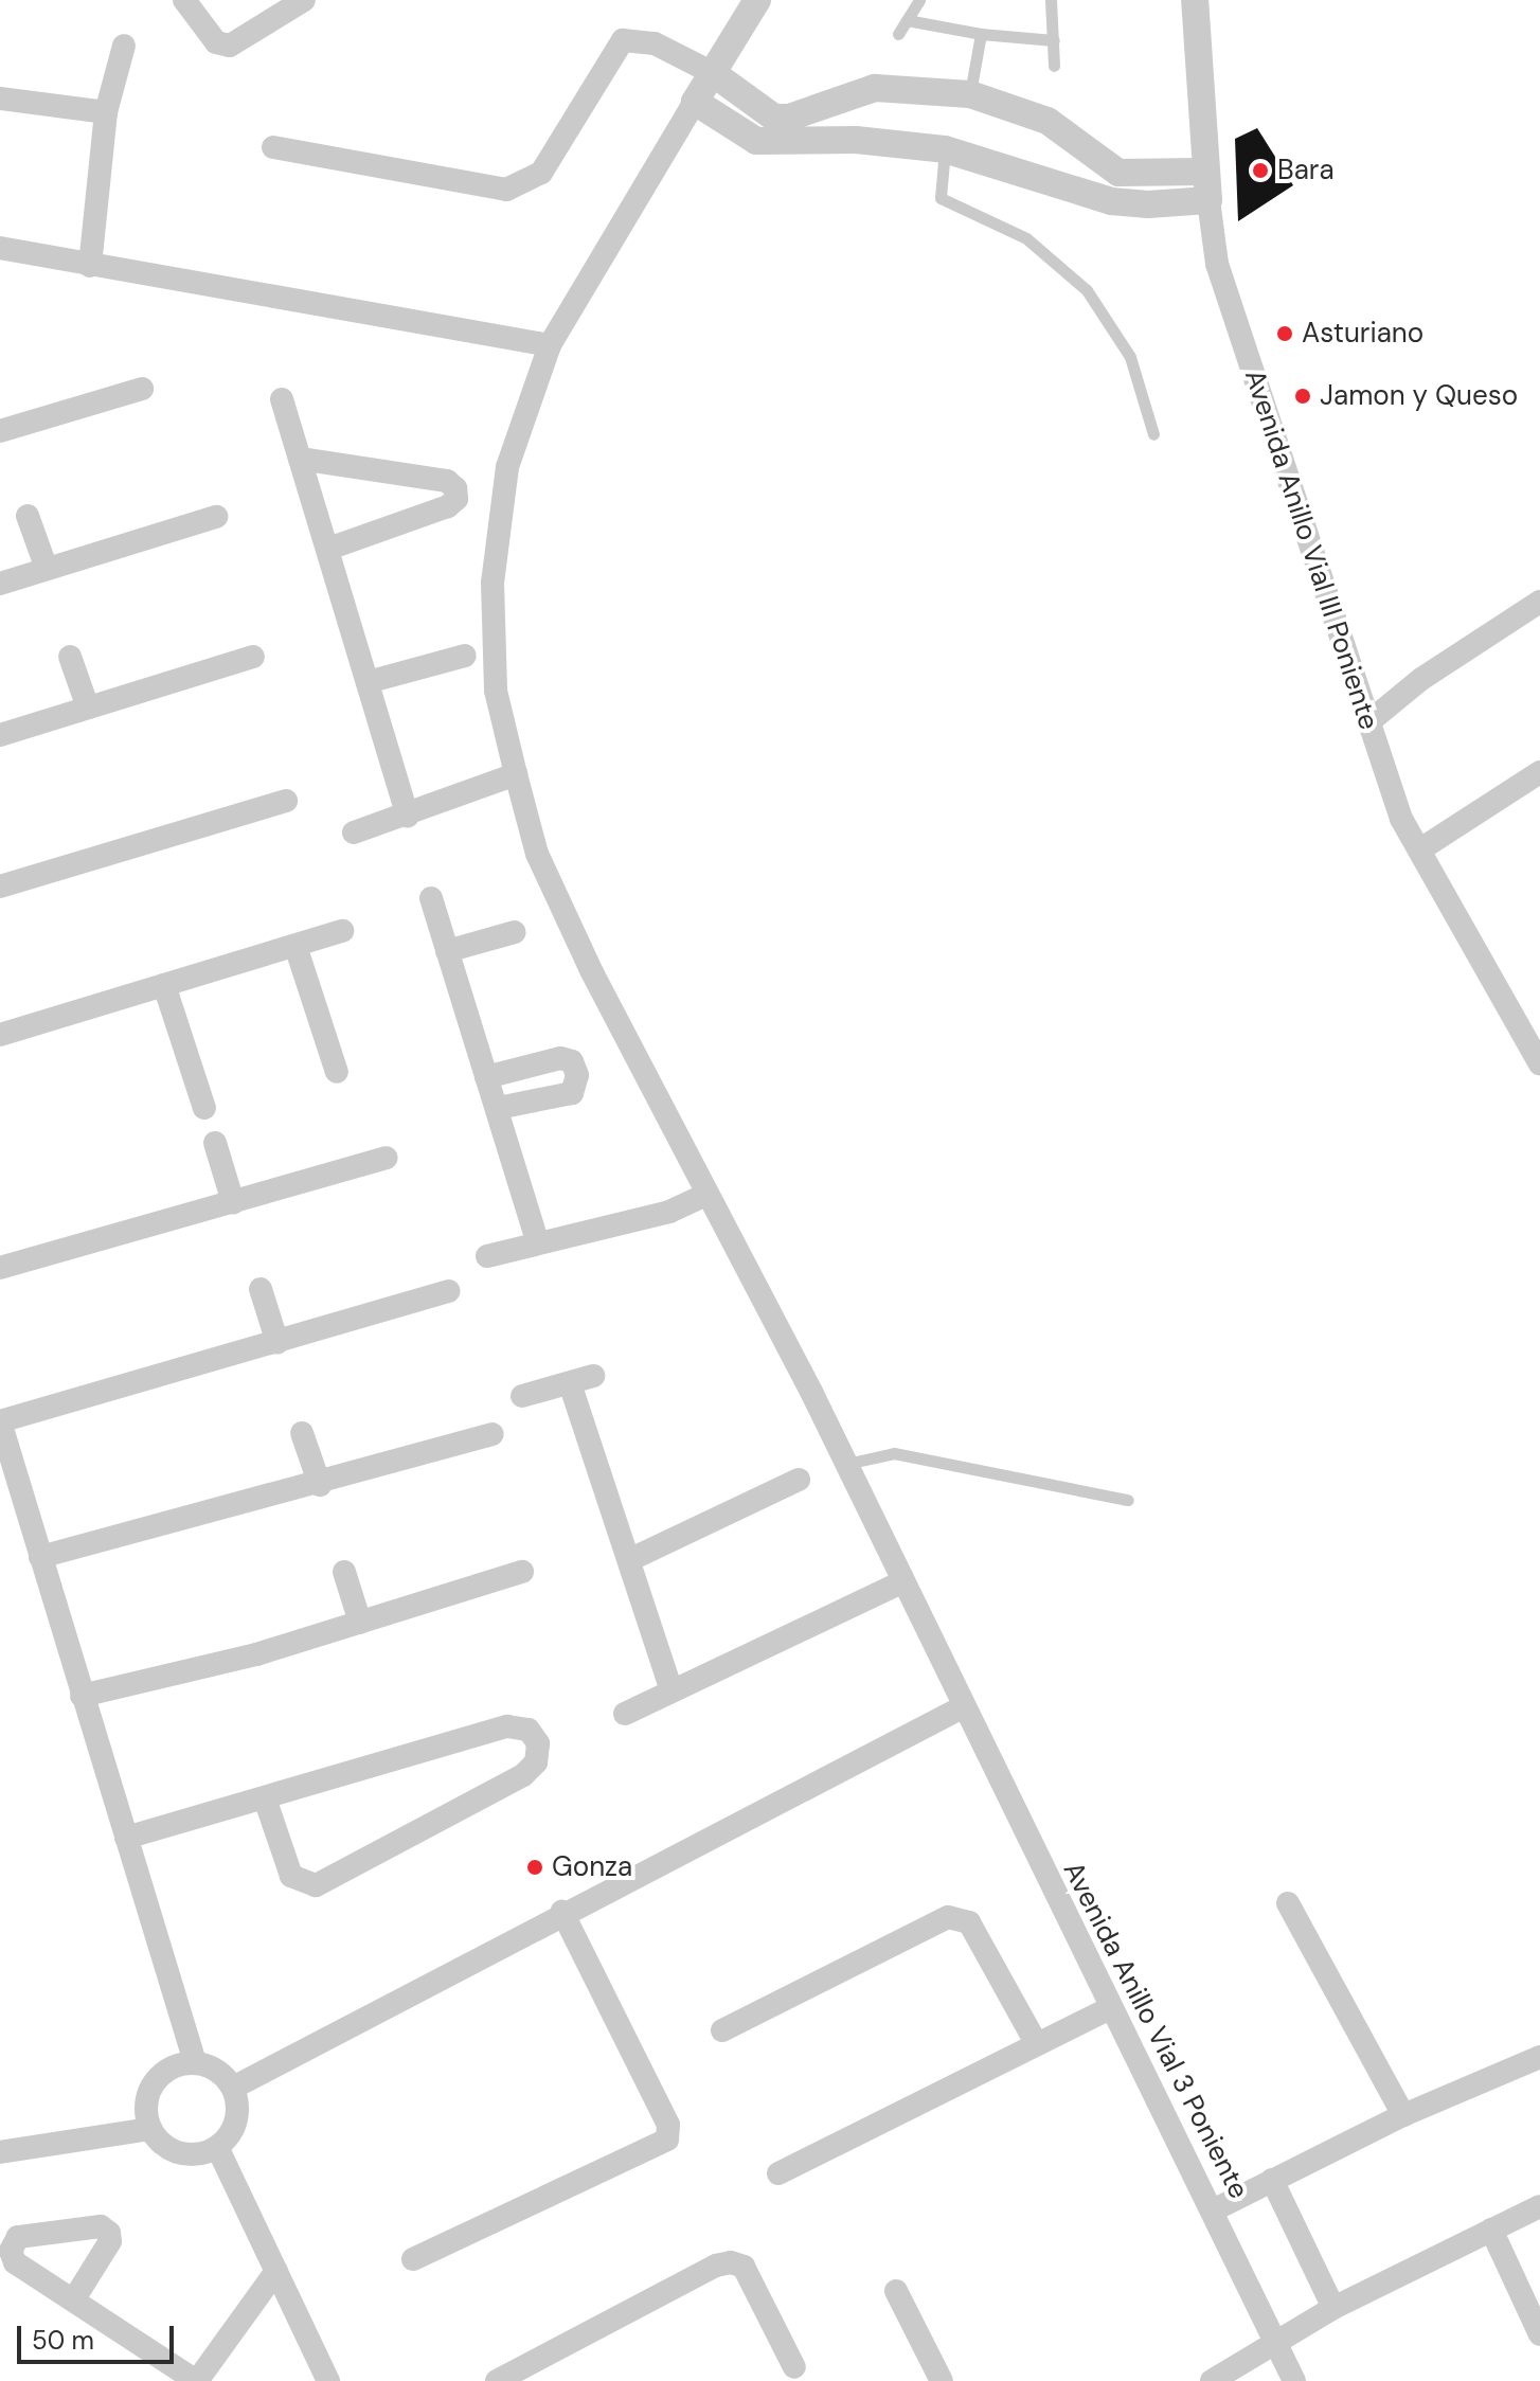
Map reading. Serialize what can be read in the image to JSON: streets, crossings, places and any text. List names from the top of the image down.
{
  "streets": {
    "street": ["Avenida Anillo Vial III Poniente", "Avenida Anillo Vial 3 Poniente"]
  },
  "places": [
    "Bara",
    "Asturiano",
    "Jamon y Queso",
    "Gonza"
  ],
  "scale_bar": "50 m"
}
